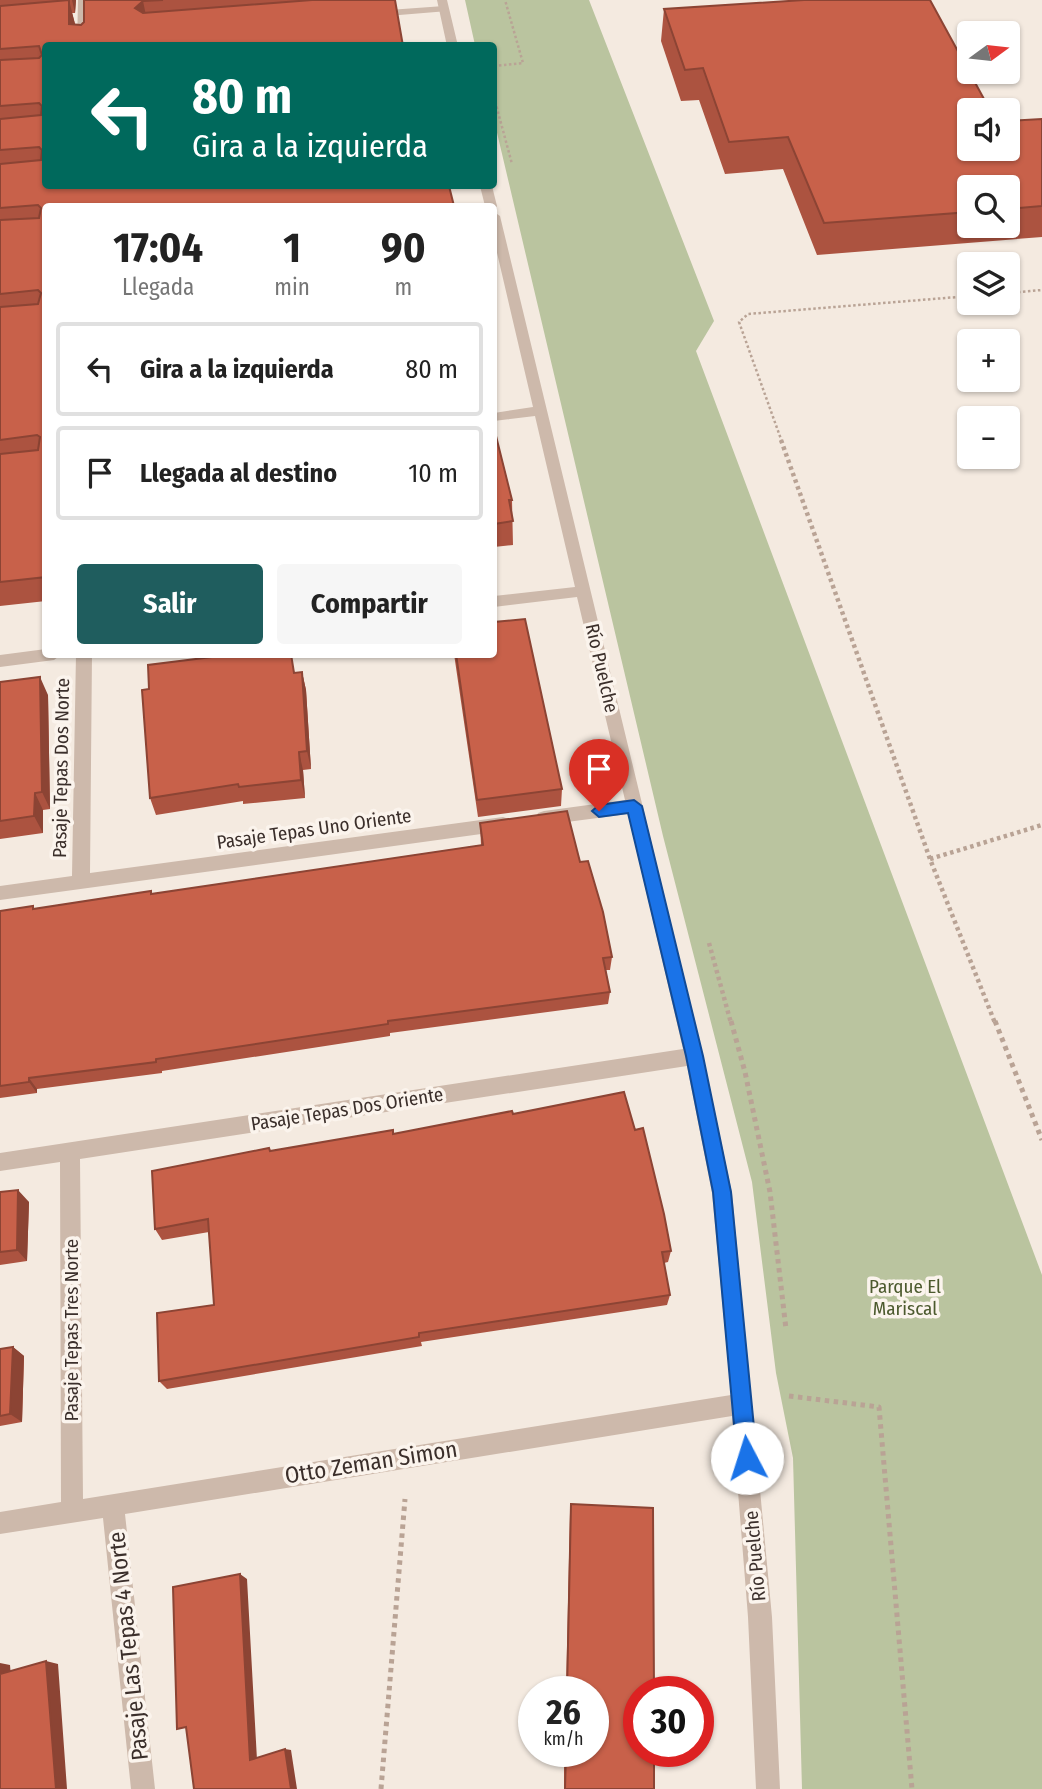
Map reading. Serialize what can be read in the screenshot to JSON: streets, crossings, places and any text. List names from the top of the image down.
{
  "streets": {
    "street": [
      "Río Puelche",
      "Pasaje Tepas Dos Norte",
      "Pasaje Tepas Uno Oriente",
      "Pasaje Tepas Dos Oriente",
      "Pasaje Tepas Tres Norte",
      "Otto Zeman Simon",
      "Pasaje Las Tepas 4 Norte"
    ]
  },
  "crossings": [
    ["Río Puelche", "Pasaje Tepas Uno Oriente"],
    ["Río Puelche", "Pasaje Tepas Dos Oriente"],
    ["Río Puelche", "Otto Zeman Simon"],
    ["Pasaje Tepas Dos Norte", "Pasaje Tepas Uno Oriente"],
    ["Pasaje Tepas Dos Oriente", "Pasaje Tepas Tres Norte"],
    ["Pasaje Tepas Tres Norte", "Otto Zeman Simon"],
    ["Otto Zeman Simon", "Pasaje Las Tepas 4 Norte"]
  ],
  "parks": ["Parque El Mariscal"],
  "north": "right",
  "page": {
    "map_buttons": ["+", "−"],
    "turn": ["80 m", "Gira a la izquierda"],
    "eta": [
      "17:04",
      "Llegada",
      "1",
      "min",
      "90",
      "m"
    ],
    "list": [
      {
        "name": "Gira a la izquierda",
        "value": "80 m"
      },
      {
        "name": "Llegada al destino",
        "value": "10 m"
      }
    ],
    "buttons": ["Salir", "Compartir"],
    "speed": "26 km/h",
    "limit": "30"
  }
}
